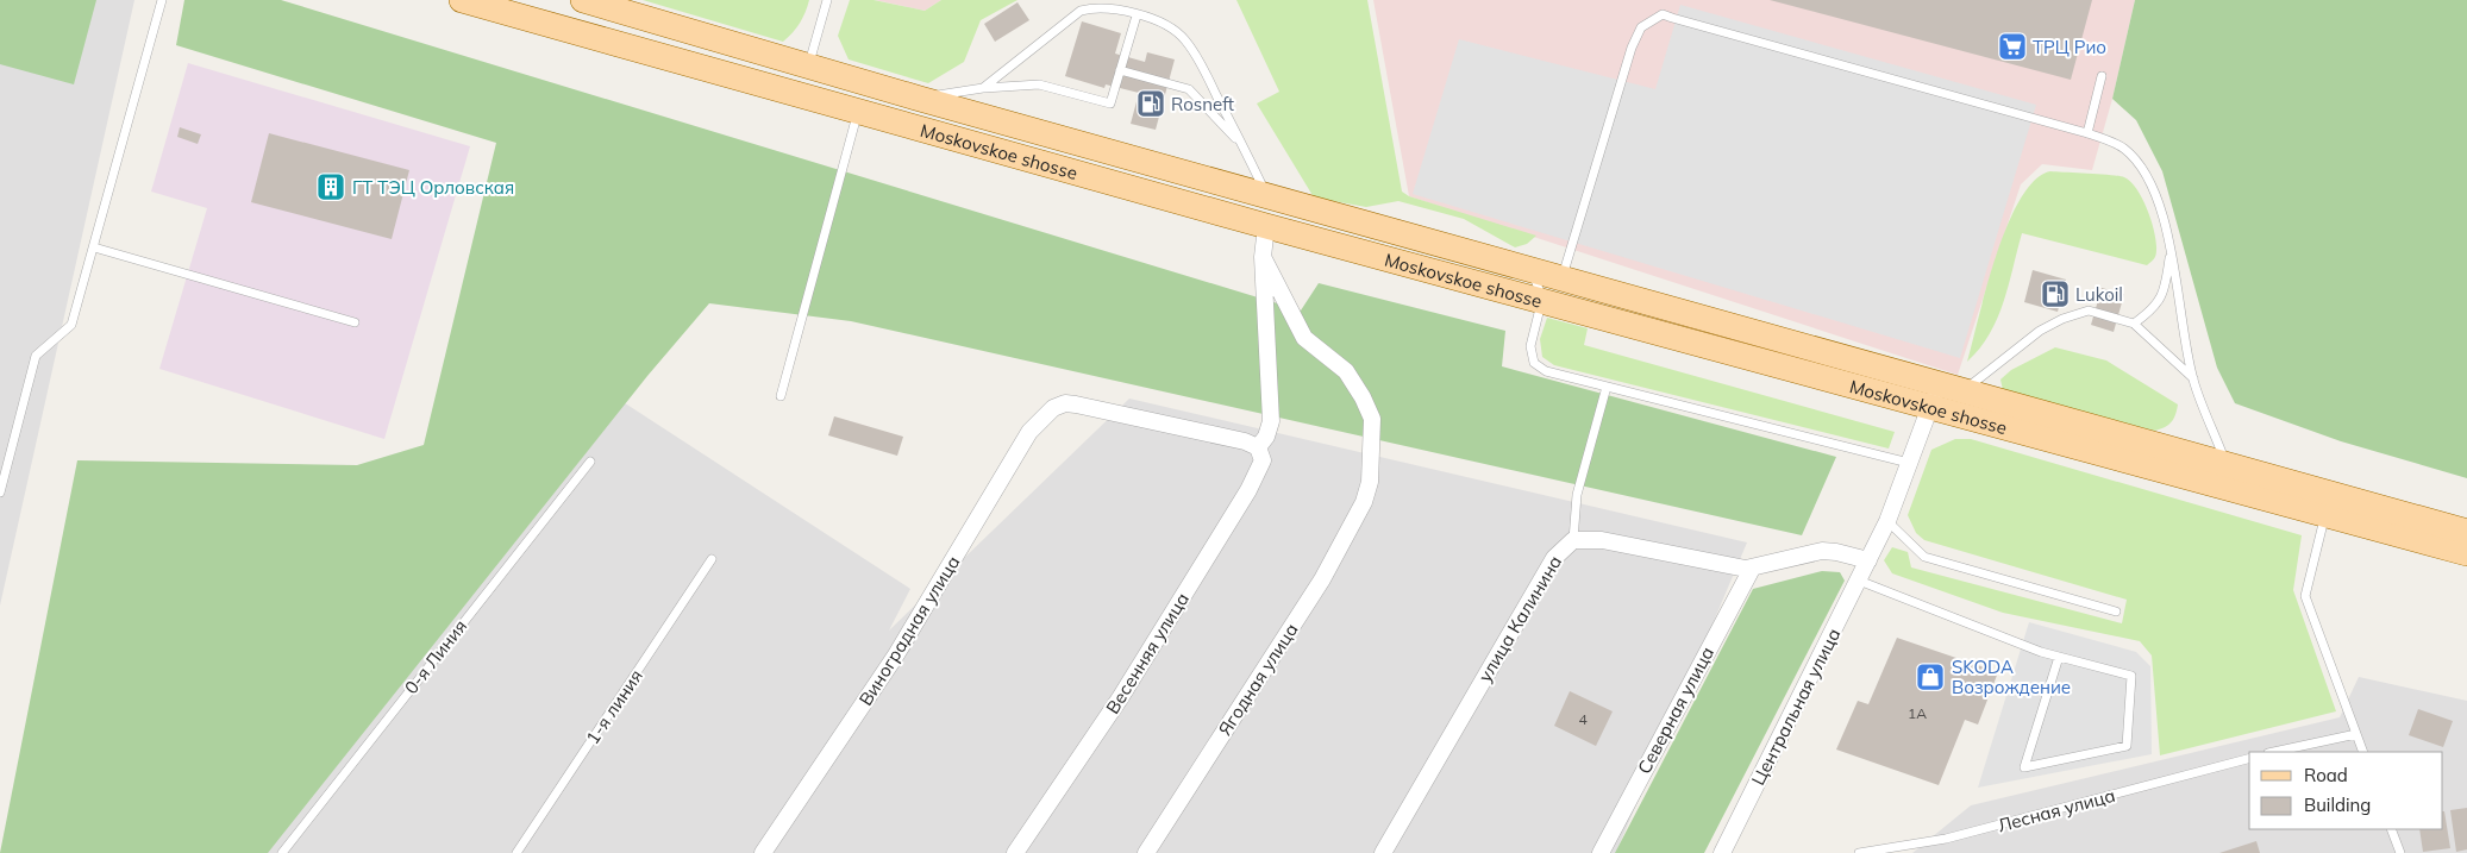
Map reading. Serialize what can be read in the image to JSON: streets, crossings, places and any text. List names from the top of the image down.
{
  "streets": {
    "main road": ["Moskovskoe shosse"],
    "street": [
      "улица Калинина",
      "Виноградная улица",
      "Весенняя улица",
      "Ягодная улица",
      "Центральная улица",
      "Северная улица"
    ],
    "lane": ["0-я Линия", "1-я линия", "Лесная улица"]
  },
  "crossings": [
    ["Moskovskoe shosse", "Центральная улица"],
    ["улица Калинина", "Северная улица"],
    ["Виноградная улица", "Весенняя улица"]
  ],
  "places": {
    "supermarket": ["ТРЦ Рио"],
    "fuel station": ["Rosneft", "Lukoil"],
    "building": ["ГТ ТЭЦ Орловская"],
    "shop": ["SKODA Возрождение"]
  },
  "house_numbers": ["1А", "4"],
  "legend": ["Road", "Building"]
}
